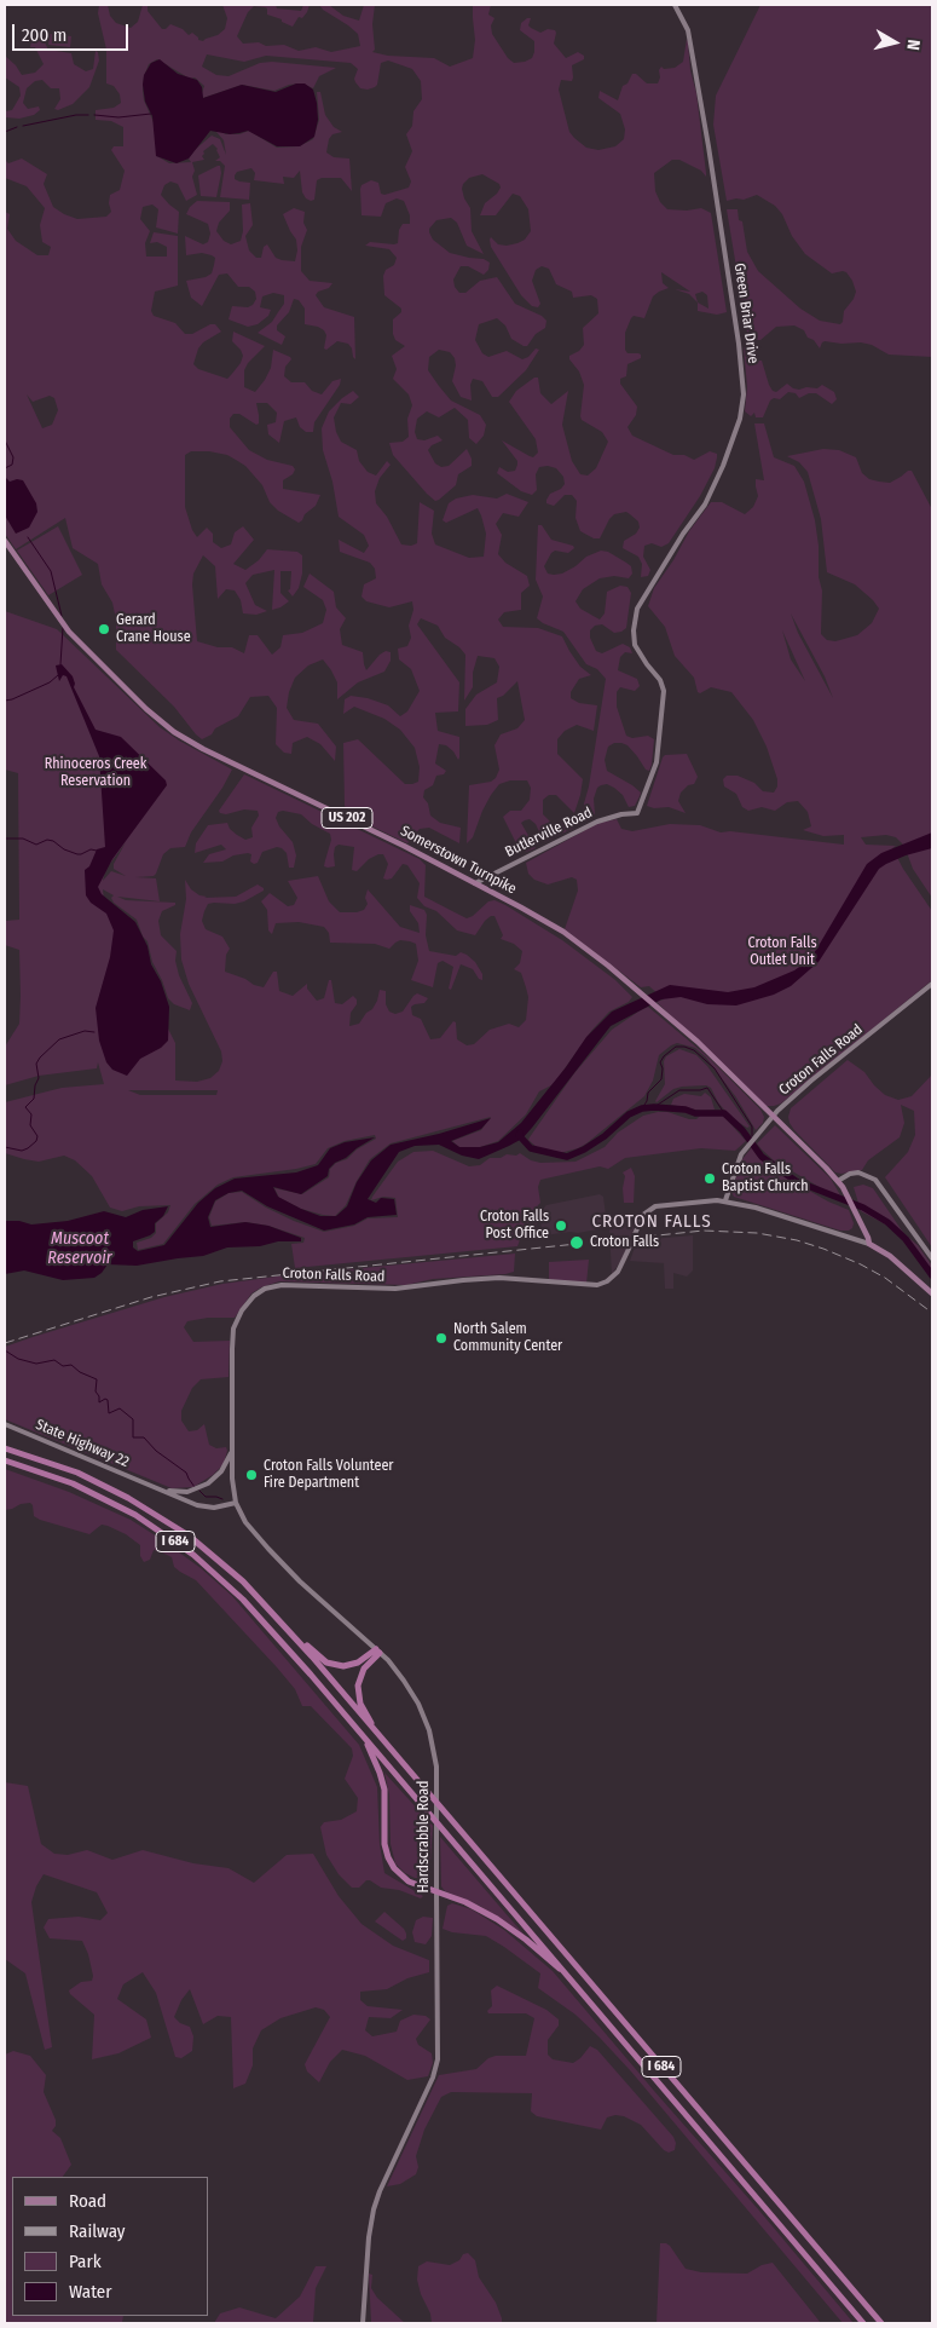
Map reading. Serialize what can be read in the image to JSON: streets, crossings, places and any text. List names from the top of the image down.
{
  "streets": {
    "highway": ["I 684"],
    "main road": ["US 202", "Somerstown Turnpike"],
    "street": [
      "Green Briar Drive",
      "Butlerville Road",
      "Croton Falls Road",
      "State Highway 22",
      "Hardscrabble Road"
    ]
  },
  "crossings": [
    ["Green Briar Drive", "Butlerville Road"],
    ["Butlerville Road", "Somerstown Turnpike"],
    ["Somerstown Turnpike", "Croton Falls Road"],
    ["Croton Falls Road", "Hardscrabble Road"]
  ],
  "districts": ["CROTON FALLS"],
  "water": ["Muscoot Reservoir"],
  "parks": ["Rhinoceros Creek Reservation", "Croton Falls Outlet Unit"],
  "places": [
    "Gerard Crane House",
    "Croton Falls Baptist Church",
    "Croton Falls Post Office",
    "Croton Falls",
    "North Salem Community Center",
    "Croton Falls Volunteer Fire Department"
  ],
  "legend": [
    "Road",
    "Railway",
    "Park",
    "Water"
  ],
  "scale_bar": "200 m",
  "north": "right"
}
